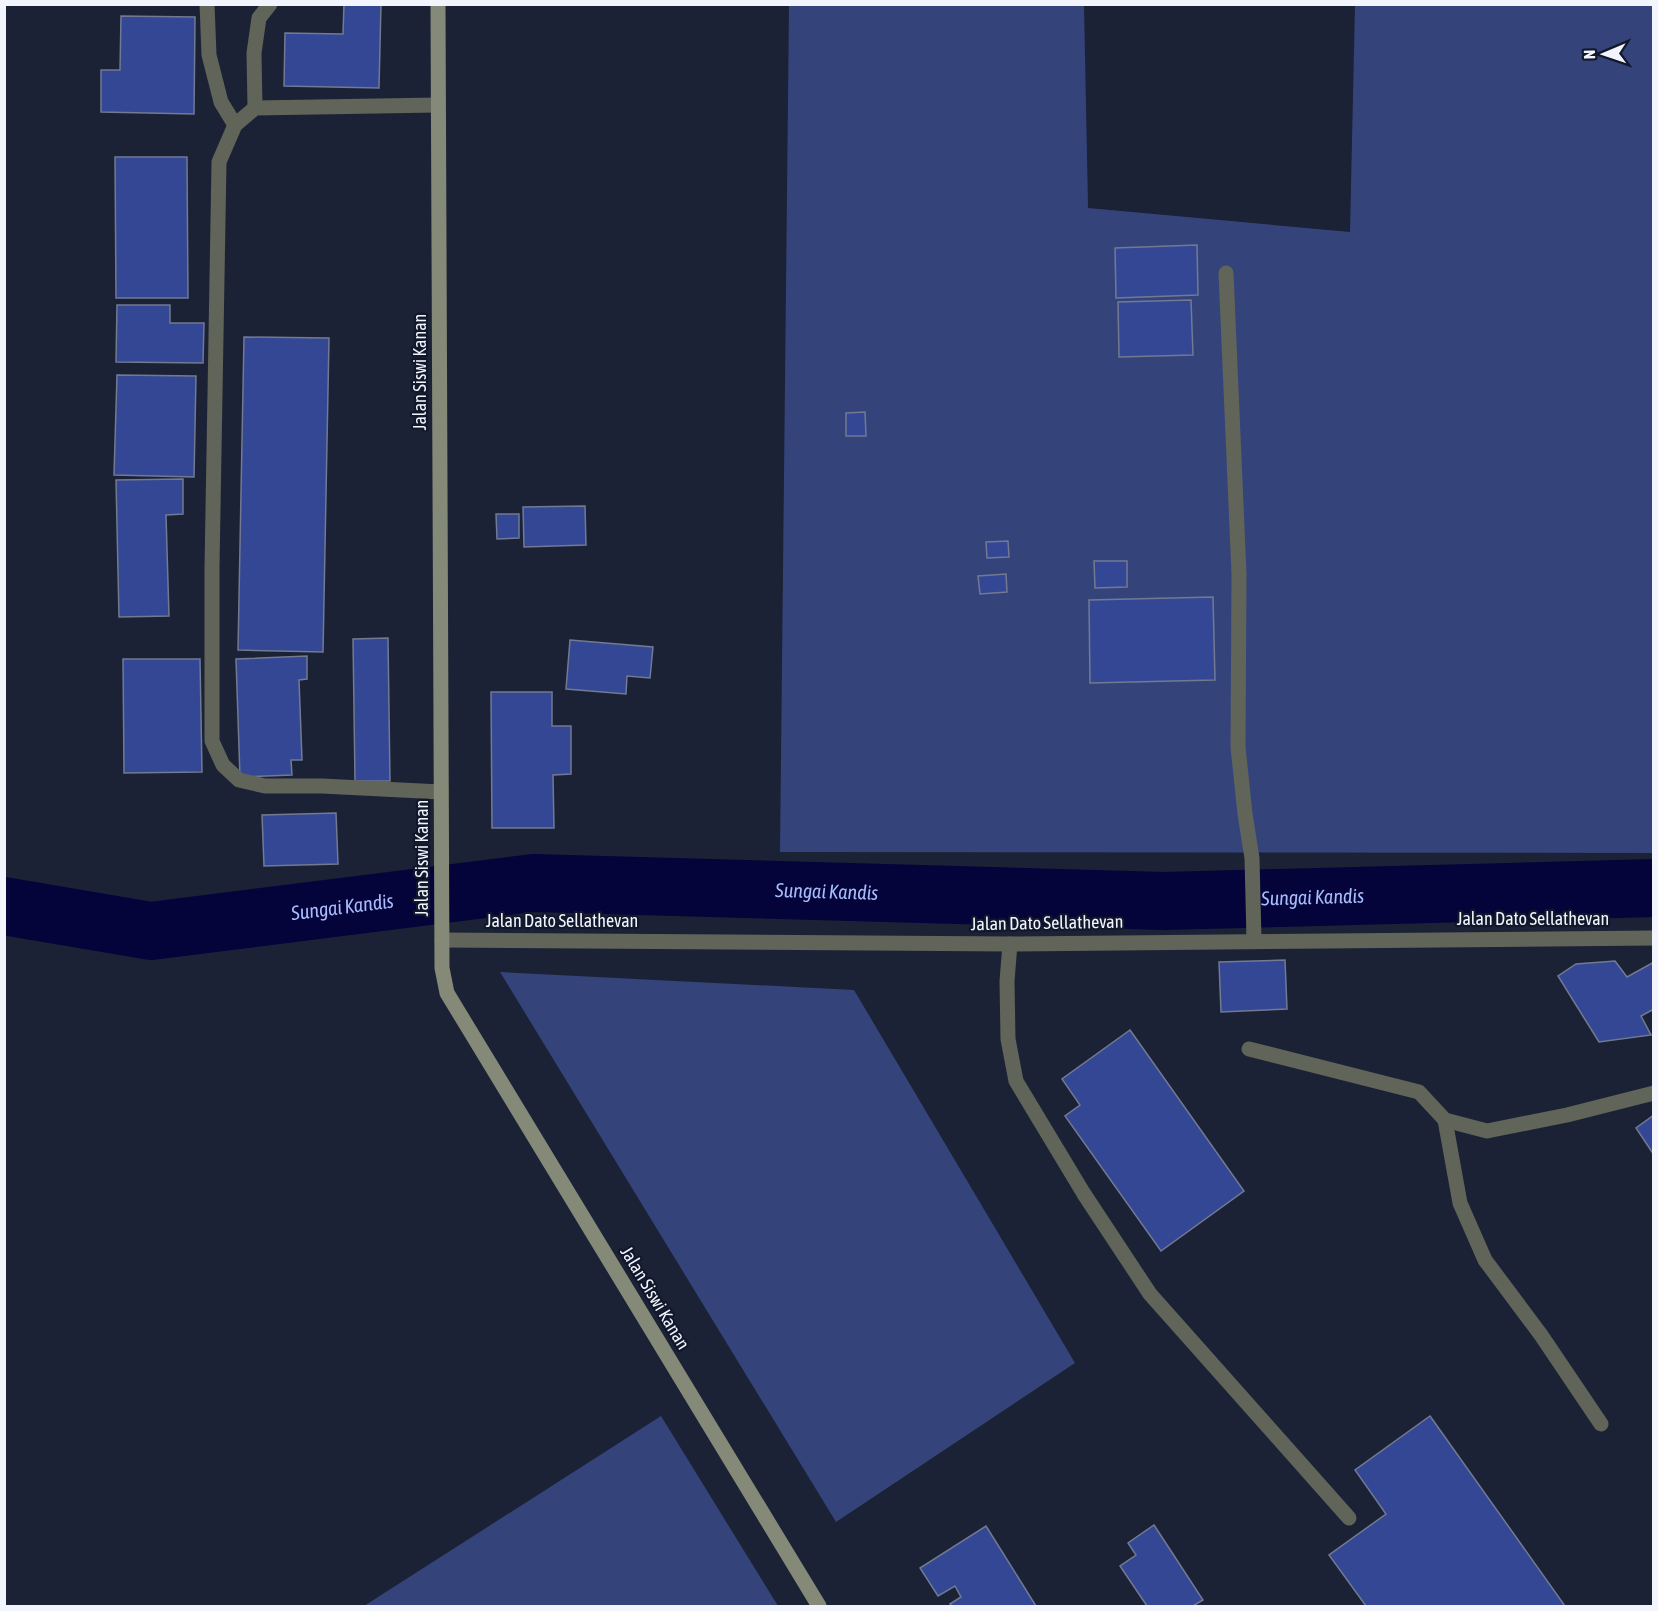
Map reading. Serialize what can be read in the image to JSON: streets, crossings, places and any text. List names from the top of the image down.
{
  "streets": {
    "street": ["Jalan Siswi Kanan", "Jalan Dato Sellathevan"]
  },
  "crossings": [
    ["Jalan Siswi Kanan", "Jalan Dato Sellathevan"]
  ],
  "water": ["Sungai Kandis"],
  "north": "left"
}
